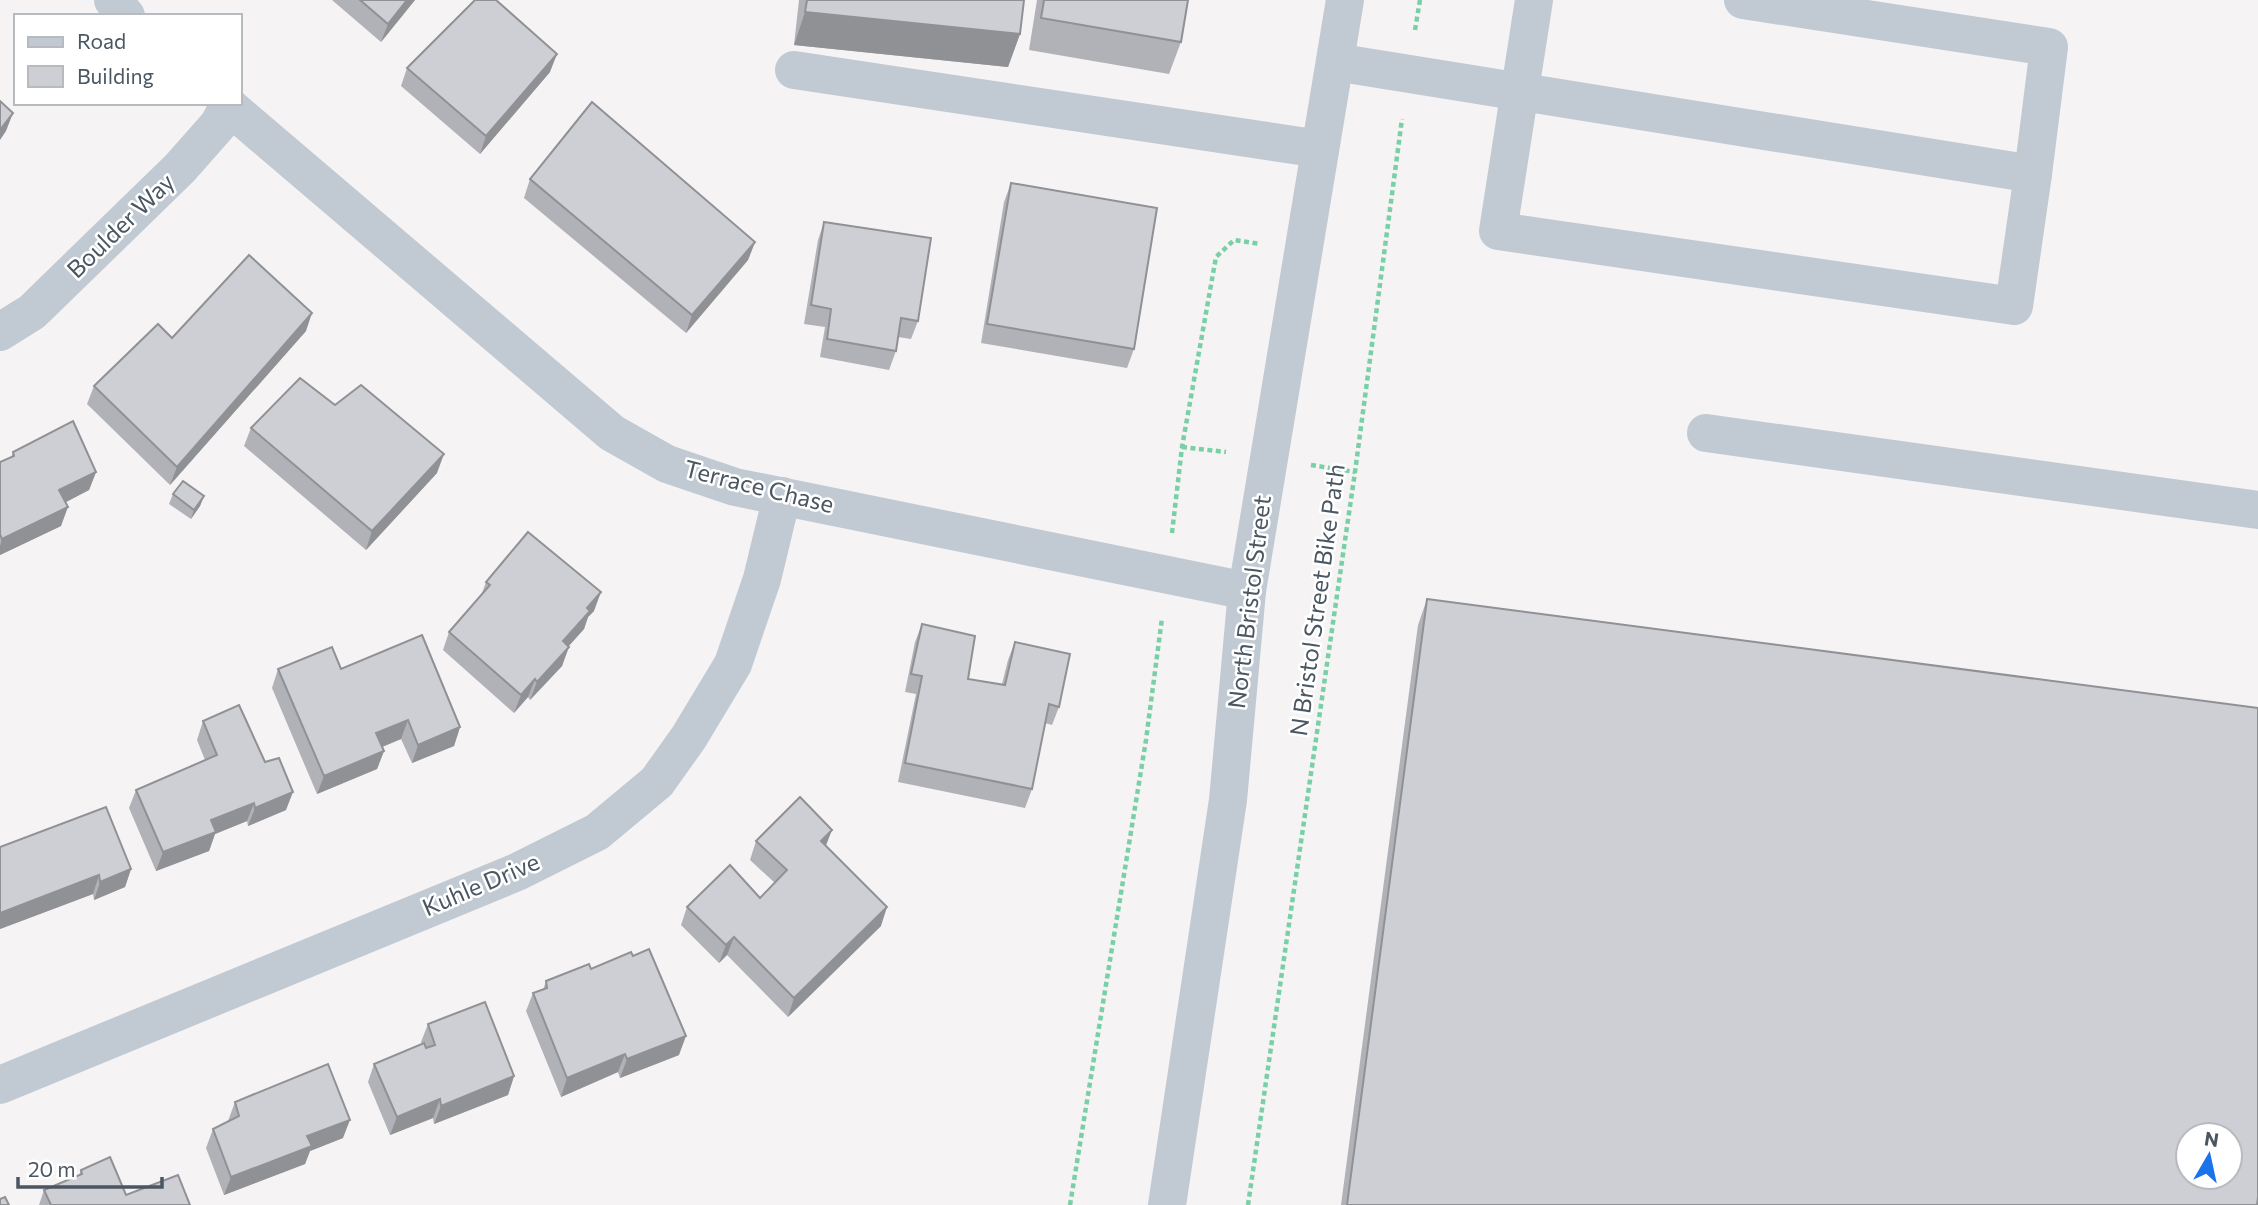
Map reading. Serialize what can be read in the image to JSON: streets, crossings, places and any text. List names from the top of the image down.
{
  "streets": {
    "street": [
      "Boulder Way",
      "Terrace Chase",
      "North Bristol Street",
      "Kuhle Drive"
    ],
    "path": ["N Bristol Street Bike Path"]
  },
  "crossings": [
    ["Boulder Way", "Terrace Chase"],
    ["Terrace Chase", "North Bristol Street"],
    ["Terrace Chase", "Kuhle Drive"]
  ],
  "legend": ["Road", "Building"],
  "scale_bar": "20 m",
  "north": "top"
}
